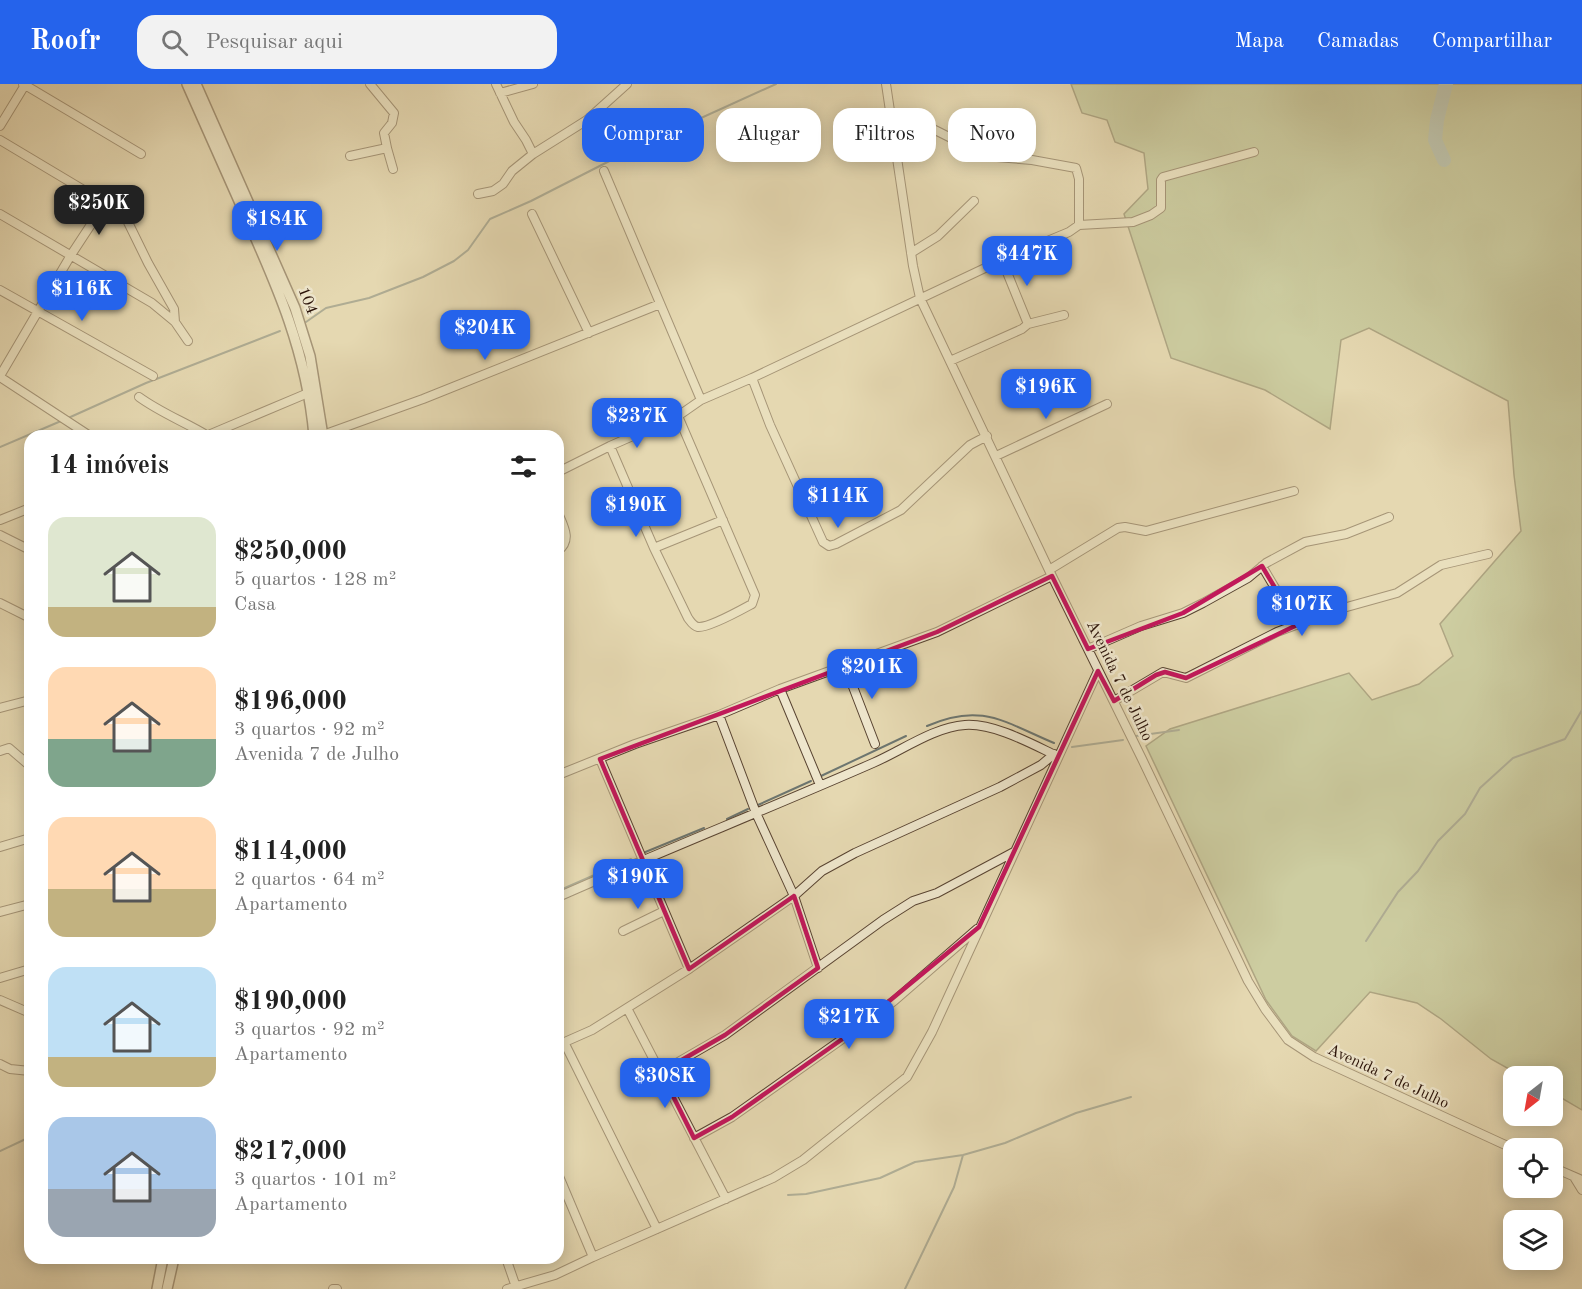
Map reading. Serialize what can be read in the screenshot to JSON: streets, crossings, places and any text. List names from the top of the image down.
{
  "streets": {
    "street": ["104", "Avenida 7 de Julho"]
  },
  "north": "bottom left",
  "page": {
    "header": "Roofr",
    "search": "Pesquisar aqui",
    "nav": ["Mapa", "Camadas", "Compartilhar"],
    "chip": [
      "Comprar",
      "Alugar",
      "Filtros",
      "Novo"
    ],
    "price": [
      "$250K",
      "$184K",
      "$447K",
      "$116K",
      "$204K",
      "$196K",
      "$237K",
      "$114K",
      "$190K",
      "$107K",
      "$201K",
      "$190K",
      "$217K",
      "$308K"
    ],
    "heading": "14 imóveis",
    "list": [
      {
        "name": "$250,000",
        "note": "5 quartos · 128 m² · Casa"
      },
      {
        "name": "$196,000",
        "note": "3 quartos · 92 m² · Avenida 7 de Julho"
      },
      {
        "name": "$114,000",
        "note": "2 quartos · 64 m² · Apartamento"
      },
      {
        "name": "$190,000",
        "note": "3 quartos · 92 m² · Apartamento"
      },
      {
        "name": "$217,000",
        "note": "3 quartos · 101 m² · Apartamento"
      }
    ]
  }
}
